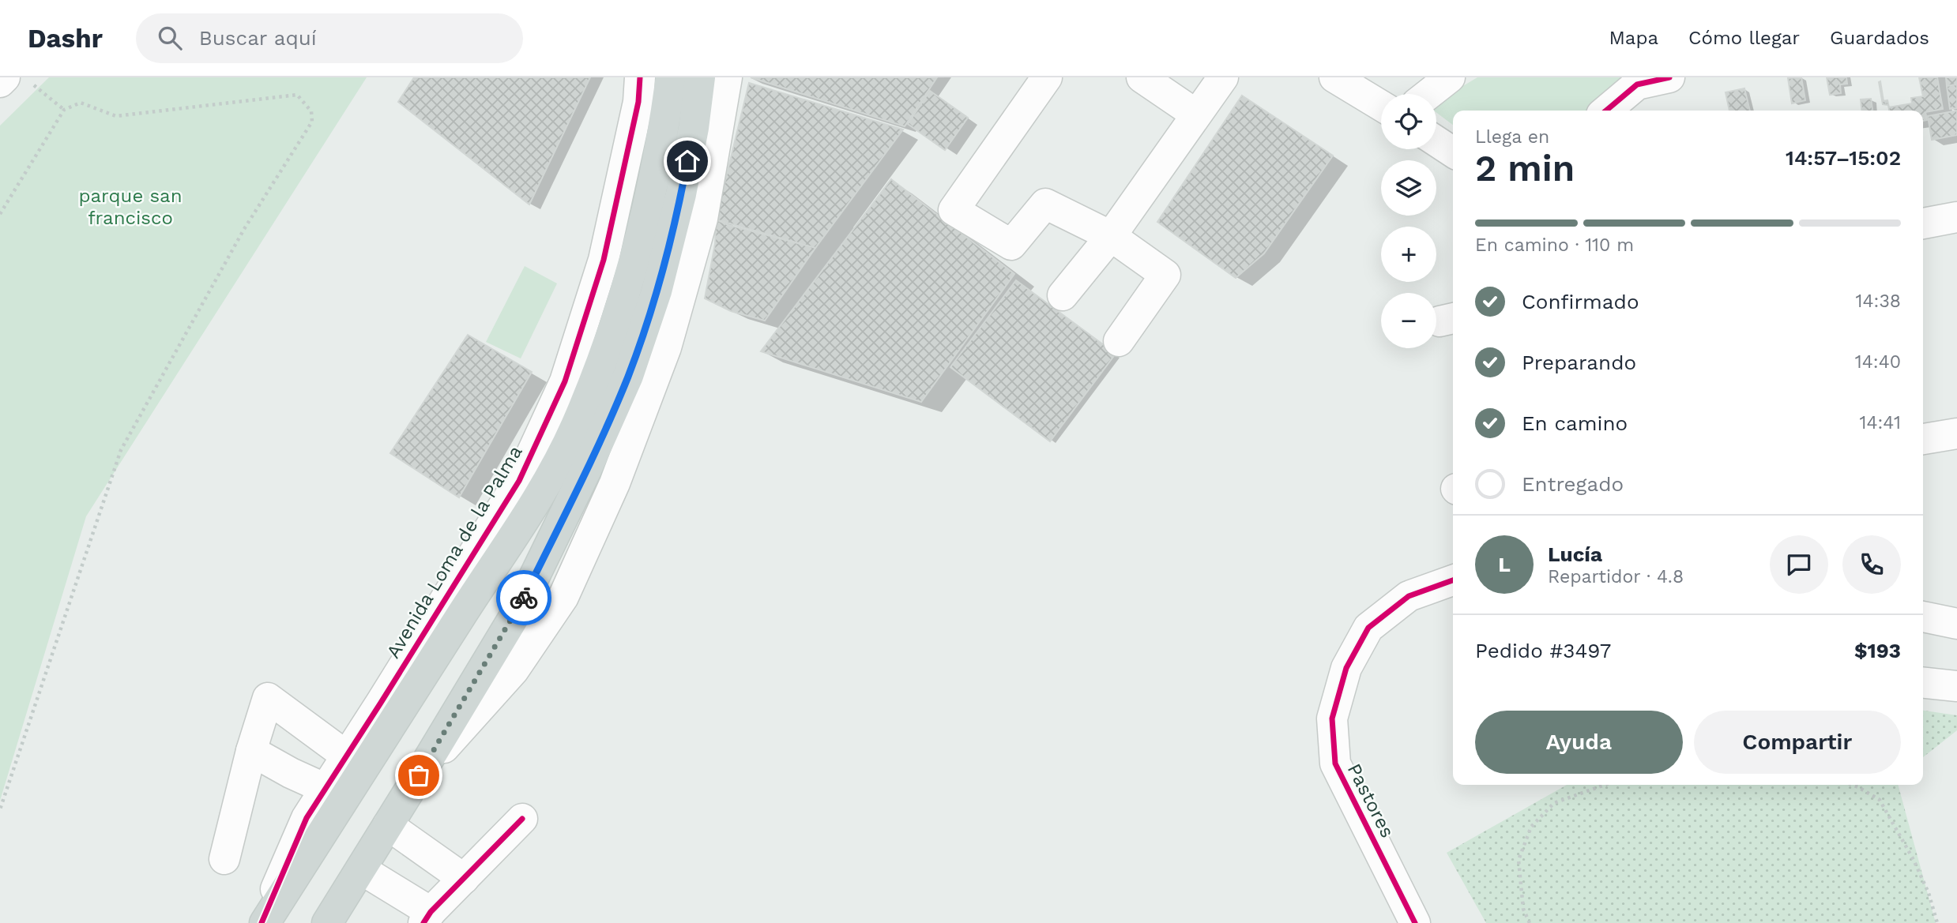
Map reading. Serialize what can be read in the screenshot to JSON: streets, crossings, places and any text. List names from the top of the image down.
{
  "streets": {
    "main road": ["Avenida Loma de la Palma"],
    "street": ["Pastores"]
  },
  "parks": ["parque san francisco"],
  "page": {
    "header": "Dashr",
    "search": "Buscar aquí",
    "nav": ["Mapa", "Cómo llegar", "Guardados"],
    "map_buttons": ["+", "−"],
    "heading": ["2 min", "Llega en", "14:57–15:02"],
    "panel": [
      "Lucía",
      "Repartidor · 4.8",
      "Pedido #3497",
      "$193"
    ],
    "bar": "En camino · 110 m",
    "list": [
      ["Confirmado", "14:38"],
      ["Preparando", "14:40"],
      ["En camino", "14:41"],
      "Entregado"
    ],
    "round": "L",
    "buttons": ["Ayuda", "Compartir"]
  }
}
